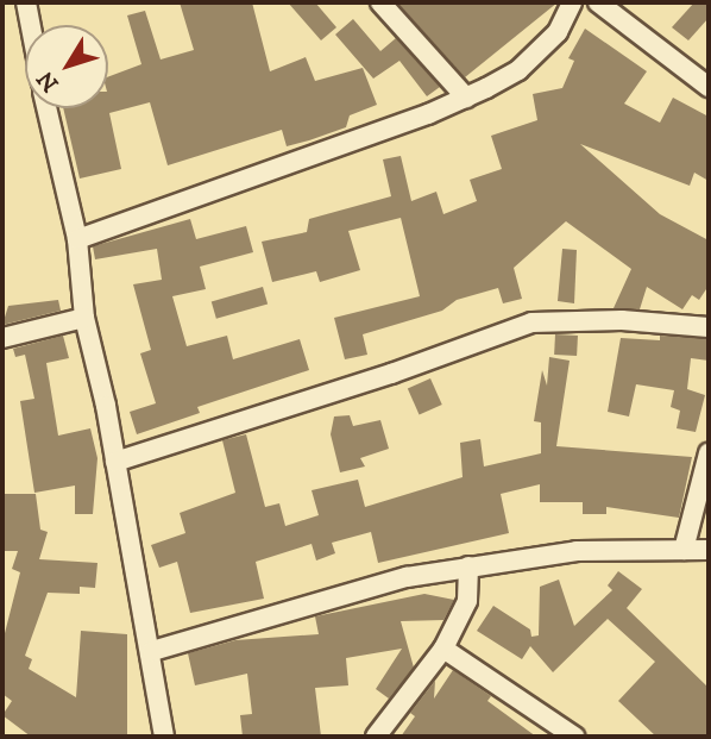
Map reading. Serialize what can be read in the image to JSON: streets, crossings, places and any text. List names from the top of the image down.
{
  "north": "bottom left"
}
